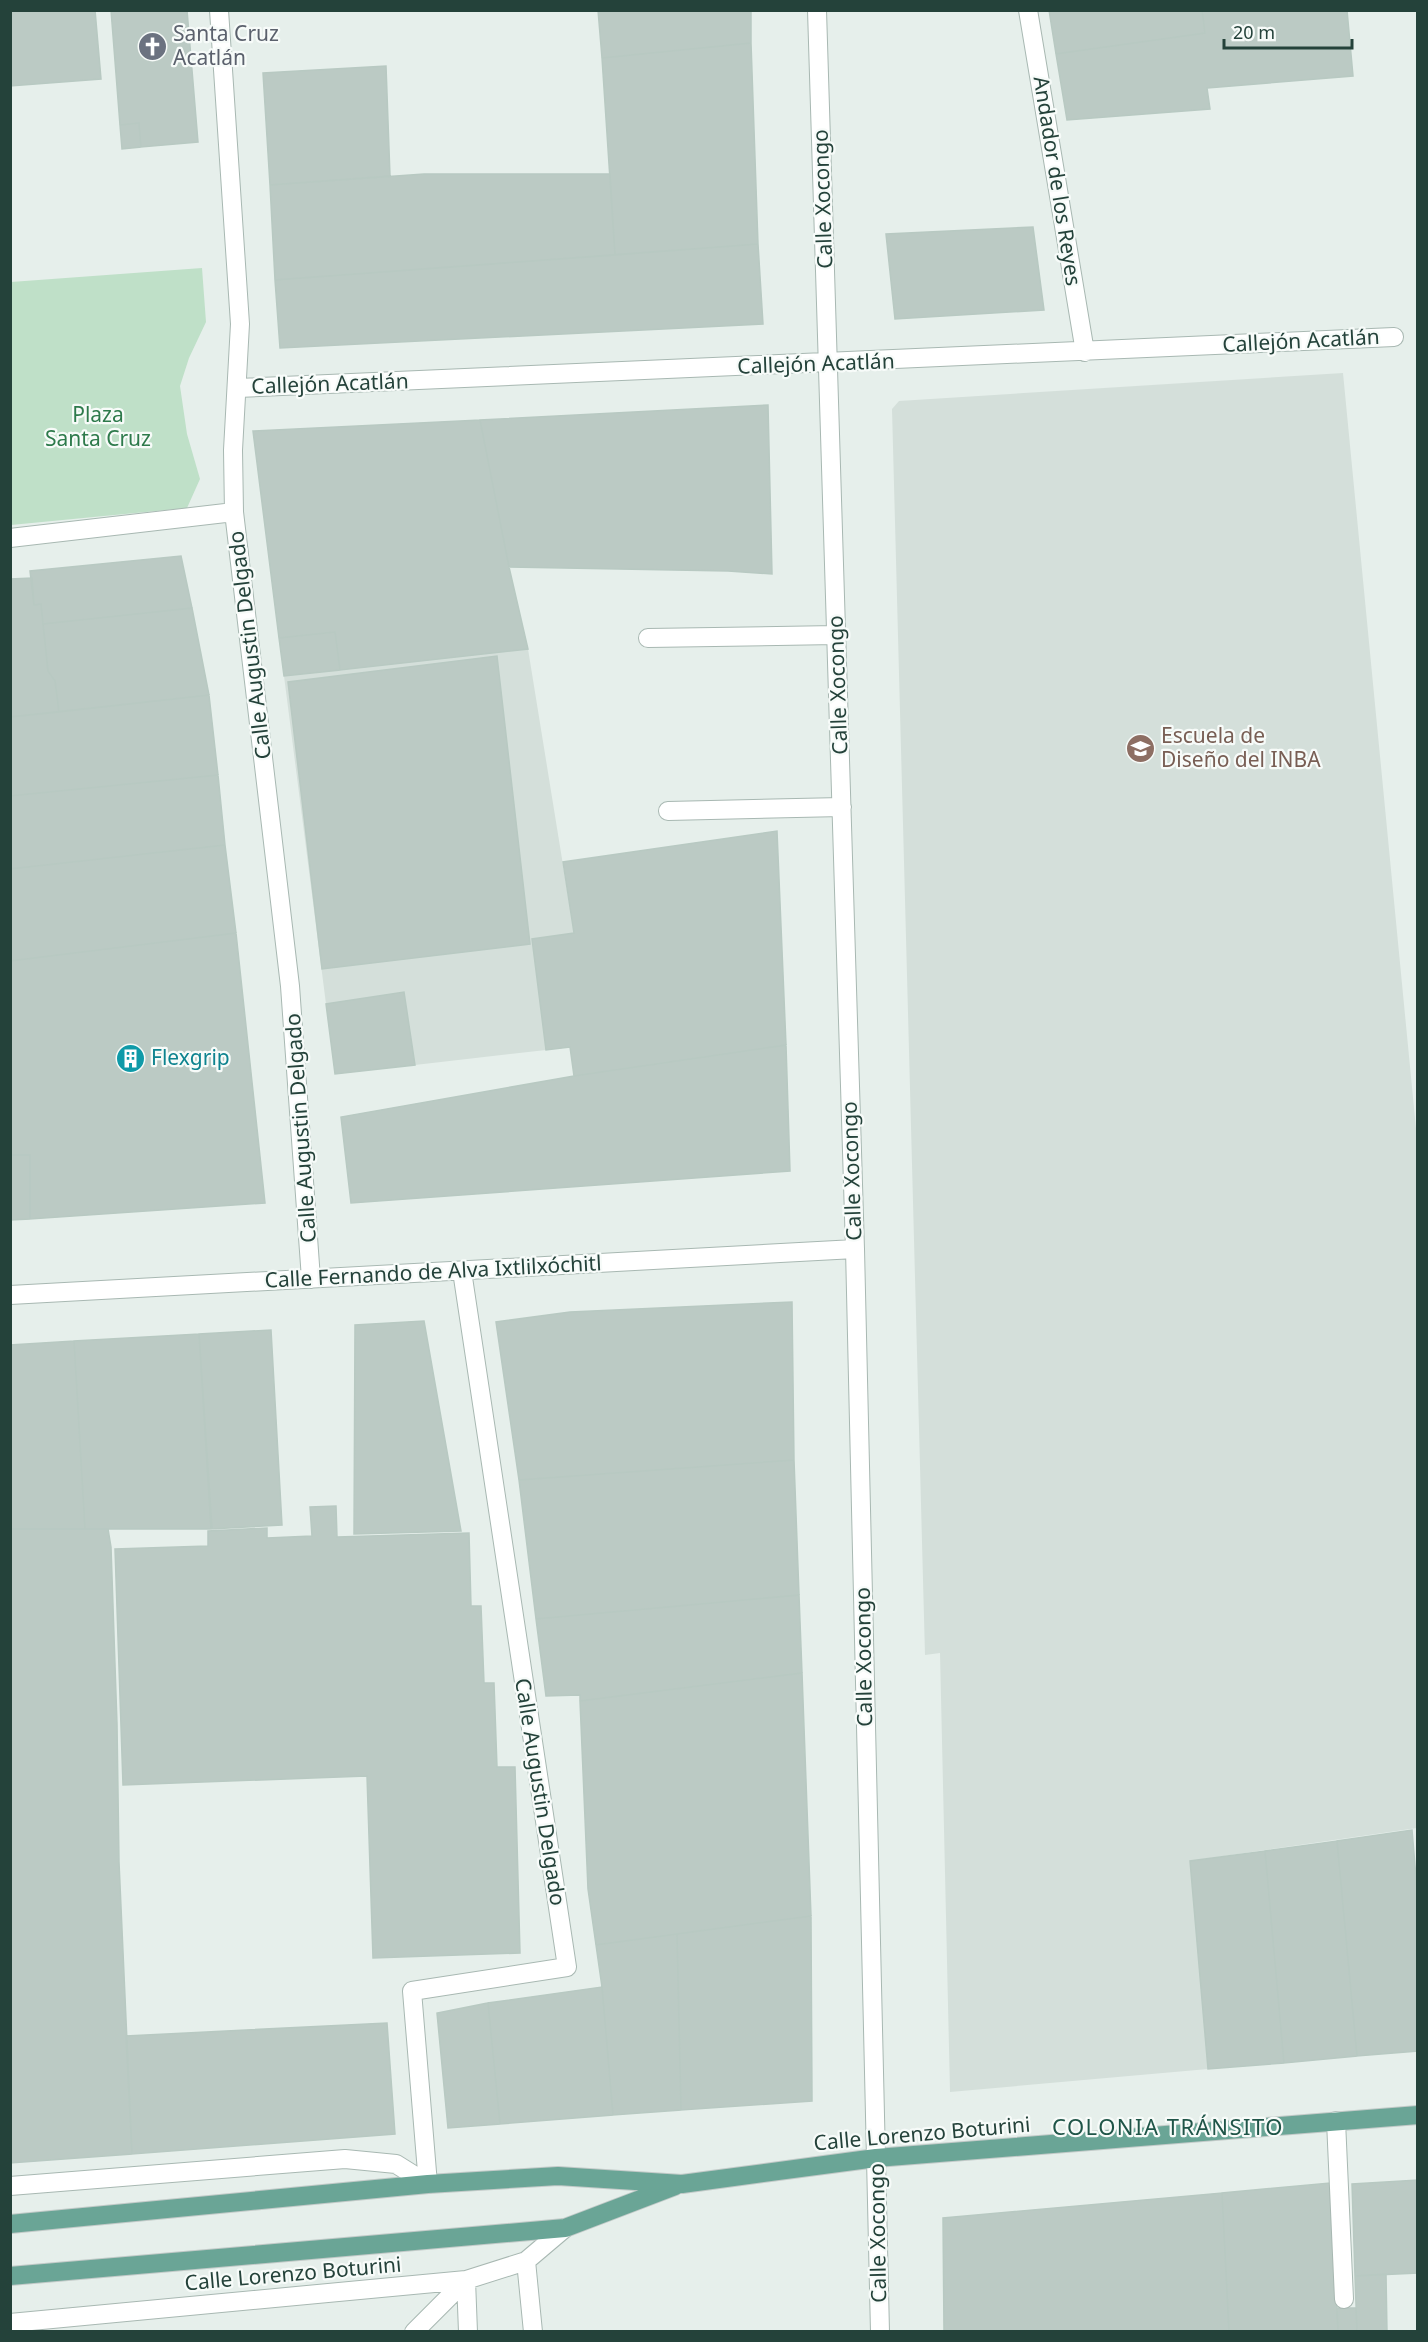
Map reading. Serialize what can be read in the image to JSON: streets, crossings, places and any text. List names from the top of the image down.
{
  "streets": {
    "main road": ["Calle Lorenzo Boturini"],
    "street": [
      "Andador de los Reyes",
      "Calle Xocongo",
      "Callejón Acatlán",
      "Calle Augustin Delgado",
      "Calle Fernando de Alva Ixtlilxóchitl"
    ]
  },
  "crossings": [
    ["Andador de los Reyes", "Callejón Acatlán"],
    ["Calle Xocongo", "Callejón Acatlán"],
    ["Calle Xocongo", "Calle Fernando de Alva Ixtlilxóchitl"],
    ["Calle Xocongo", "Calle Lorenzo Boturini"],
    ["Callejón Acatlán", "Calle Augustin Delgado"],
    ["Calle Augustin Delgado", "Calle Fernando de Alva Ixtlilxóchitl"],
    ["Calle Augustin Delgado", "Calle Lorenzo Boturini"]
  ],
  "districts": ["COLONIA TRÁNSITO"],
  "parks": ["Plaza Santa Cruz"],
  "places": {
    "church": ["Santa Cruz Acatlán"],
    "school or university": ["Escuela de Diseño del INBA"],
    "building": ["Flexgrip"]
  },
  "scale_bar": "20 m"
}
